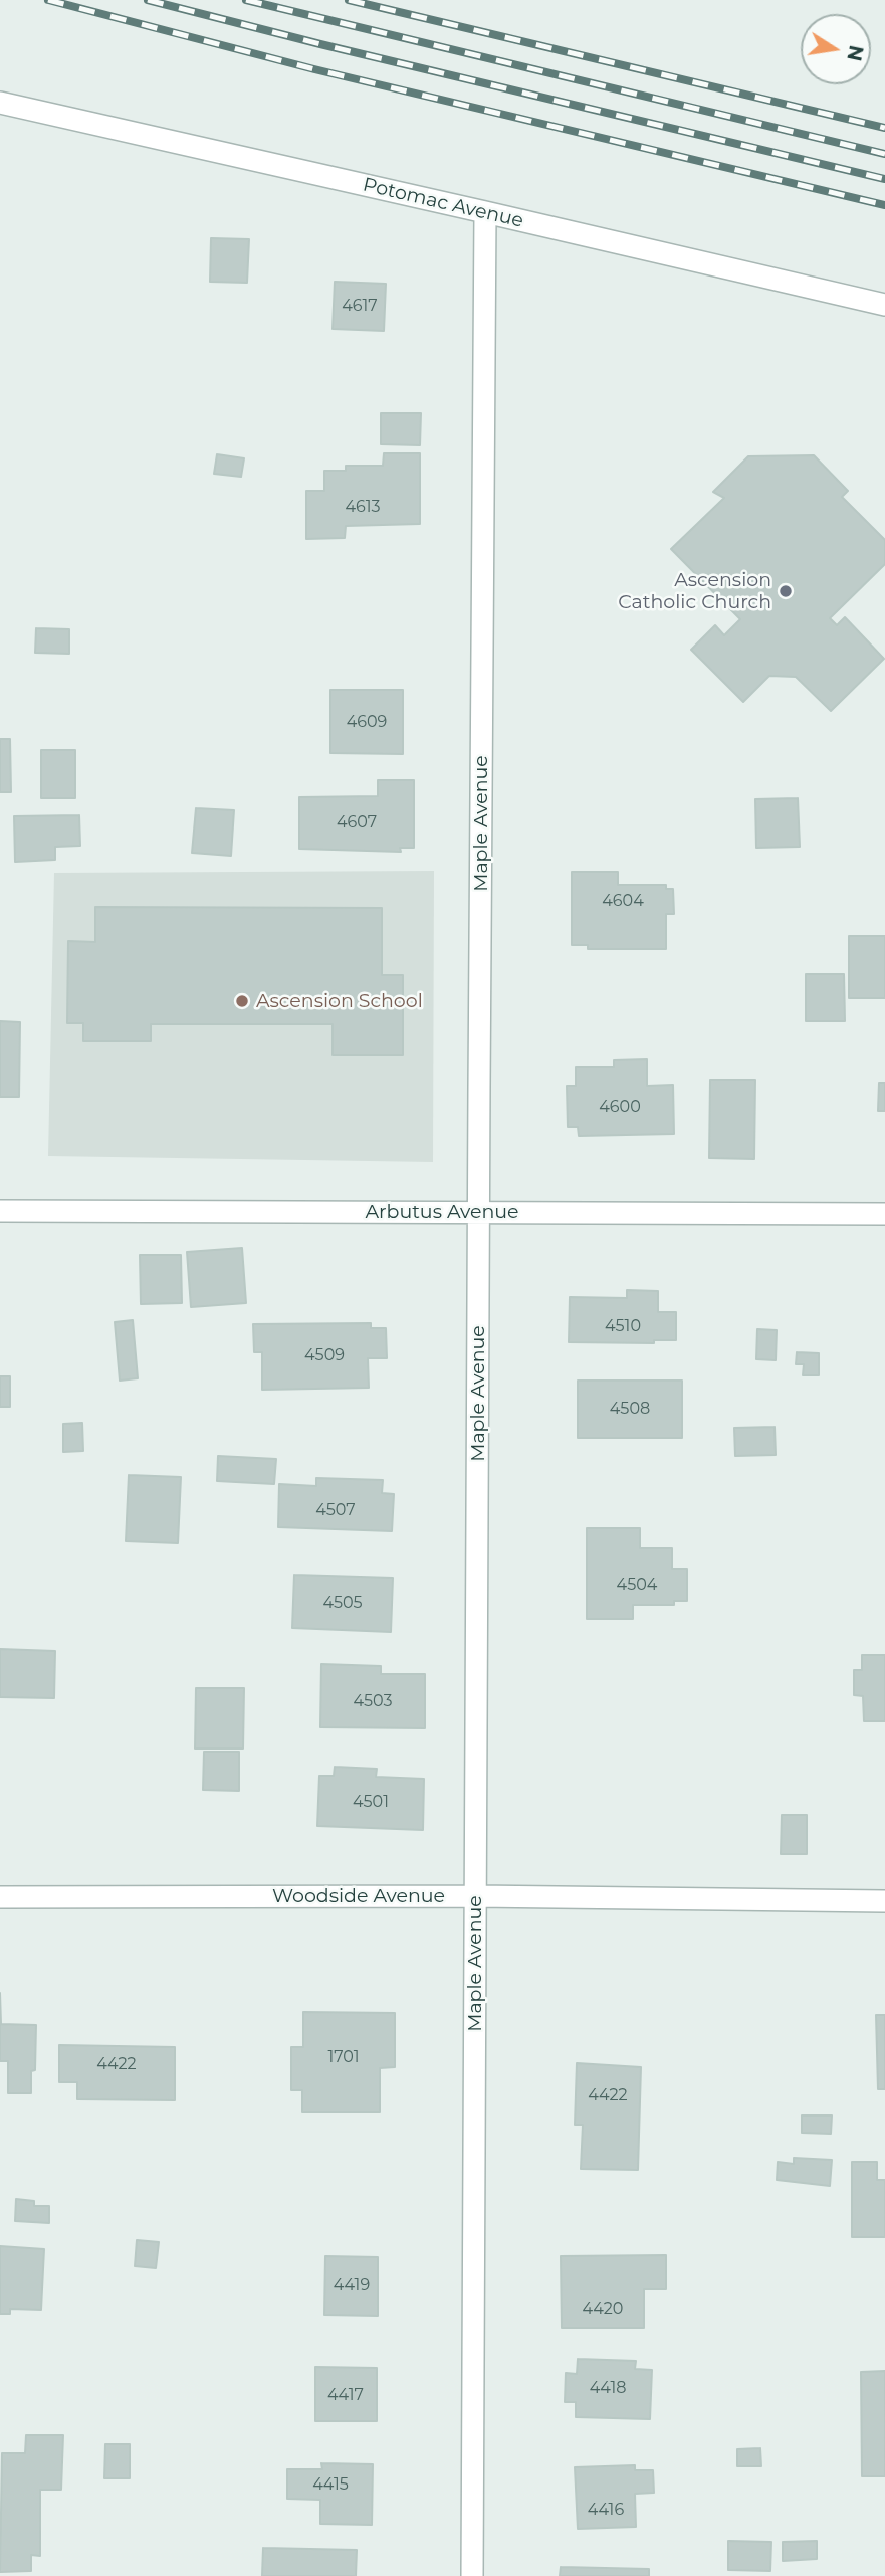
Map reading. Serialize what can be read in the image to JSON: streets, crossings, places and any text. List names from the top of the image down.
{
  "streets": {
    "street": [
      "Potomac Avenue",
      "Maple Avenue",
      "Arbutus Avenue",
      "Woodside Avenue"
    ]
  },
  "crossings": [
    ["Potomac Avenue", "Maple Avenue"],
    ["Maple Avenue", "Arbutus Avenue"],
    ["Maple Avenue", "Woodside Avenue"]
  ],
  "places": ["Ascension Catholic Church", "Ascension School"],
  "house_numbers": [
    "4617",
    "4613",
    "4609",
    "4607",
    "4604",
    "4600",
    "4510",
    "4509",
    "4508",
    "4507",
    "4504",
    "4505",
    "4503",
    "4501",
    "1701",
    "4422",
    "4422",
    "4419",
    "4420",
    "4418",
    "4417",
    "4415",
    "4416"
  ],
  "north": "right"
}
